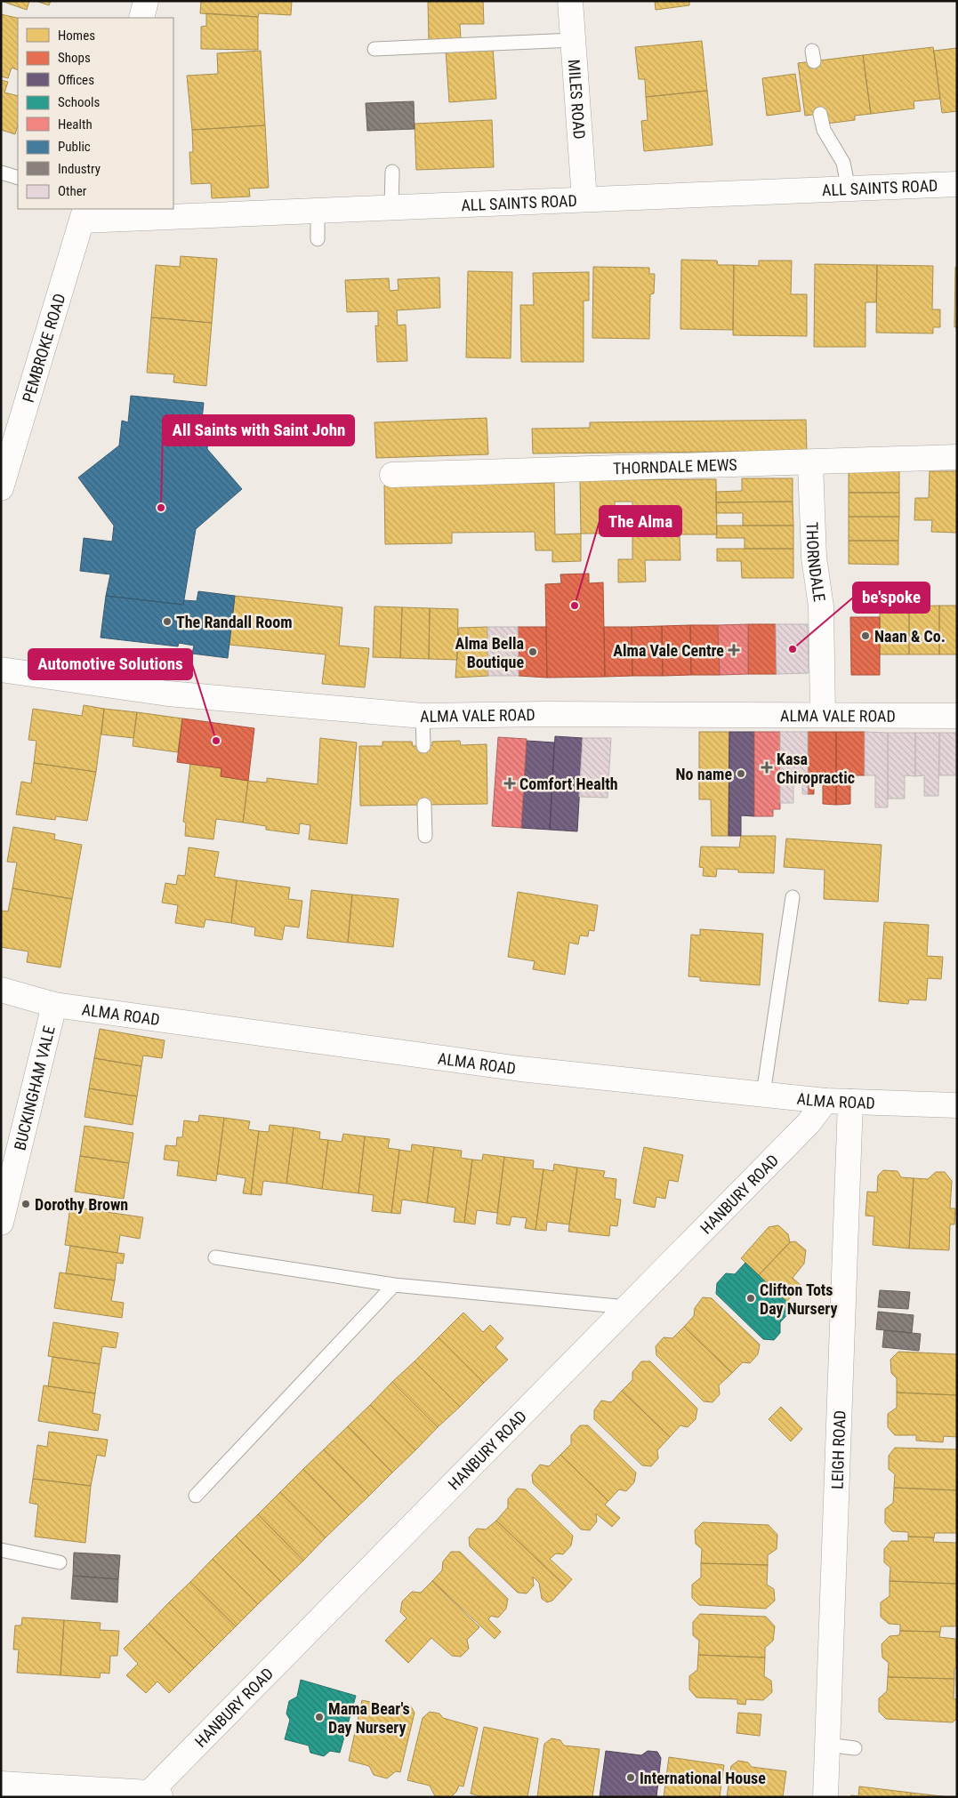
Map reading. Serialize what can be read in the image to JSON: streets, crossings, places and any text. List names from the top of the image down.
{
  "streets": {
    "street": [
      "MILES ROAD",
      "ALL SAINTS ROAD",
      "PEMBROKE ROAD",
      "THORNDALE MEWS",
      "THORNDALE",
      "ALMA VALE ROAD",
      "ALMA ROAD",
      "BUCKINGHAM VALE",
      "HANBURY ROAD",
      "LEIGH ROAD"
    ]
  },
  "crossings": [
    ["MILES ROAD", "ALL SAINTS ROAD"],
    ["ALL SAINTS ROAD", "PEMBROKE ROAD"],
    ["THORNDALE MEWS", "THORNDALE"],
    ["THORNDALE", "ALMA VALE ROAD"],
    ["ALMA ROAD", "BUCKINGHAM VALE"],
    ["ALMA ROAD", "HANBURY ROAD"],
    ["ALMA ROAD", "LEIGH ROAD"]
  ],
  "places": {
    "other": [
      "All Saints with Saint John",
      "The Alma",
      "The Randall Room",
      "Naan & Co.",
      "be'spoke",
      "Alma Bella Boutique",
      "Automotive Solutions",
      "No name",
      "Dorothy Brown",
      "Clifton Tots Day Nursery",
      "Mama Bear's Day Nursery",
      "International House"
    ],
    "health": ["Alma Vale Centre", "Kasa Chiropractic", "Comfort Health"]
  },
  "legend": [
    "Homes",
    "Shops",
    "Offices",
    "Schools",
    "Health",
    "Public",
    "Industry",
    "Other"
  ]
}
